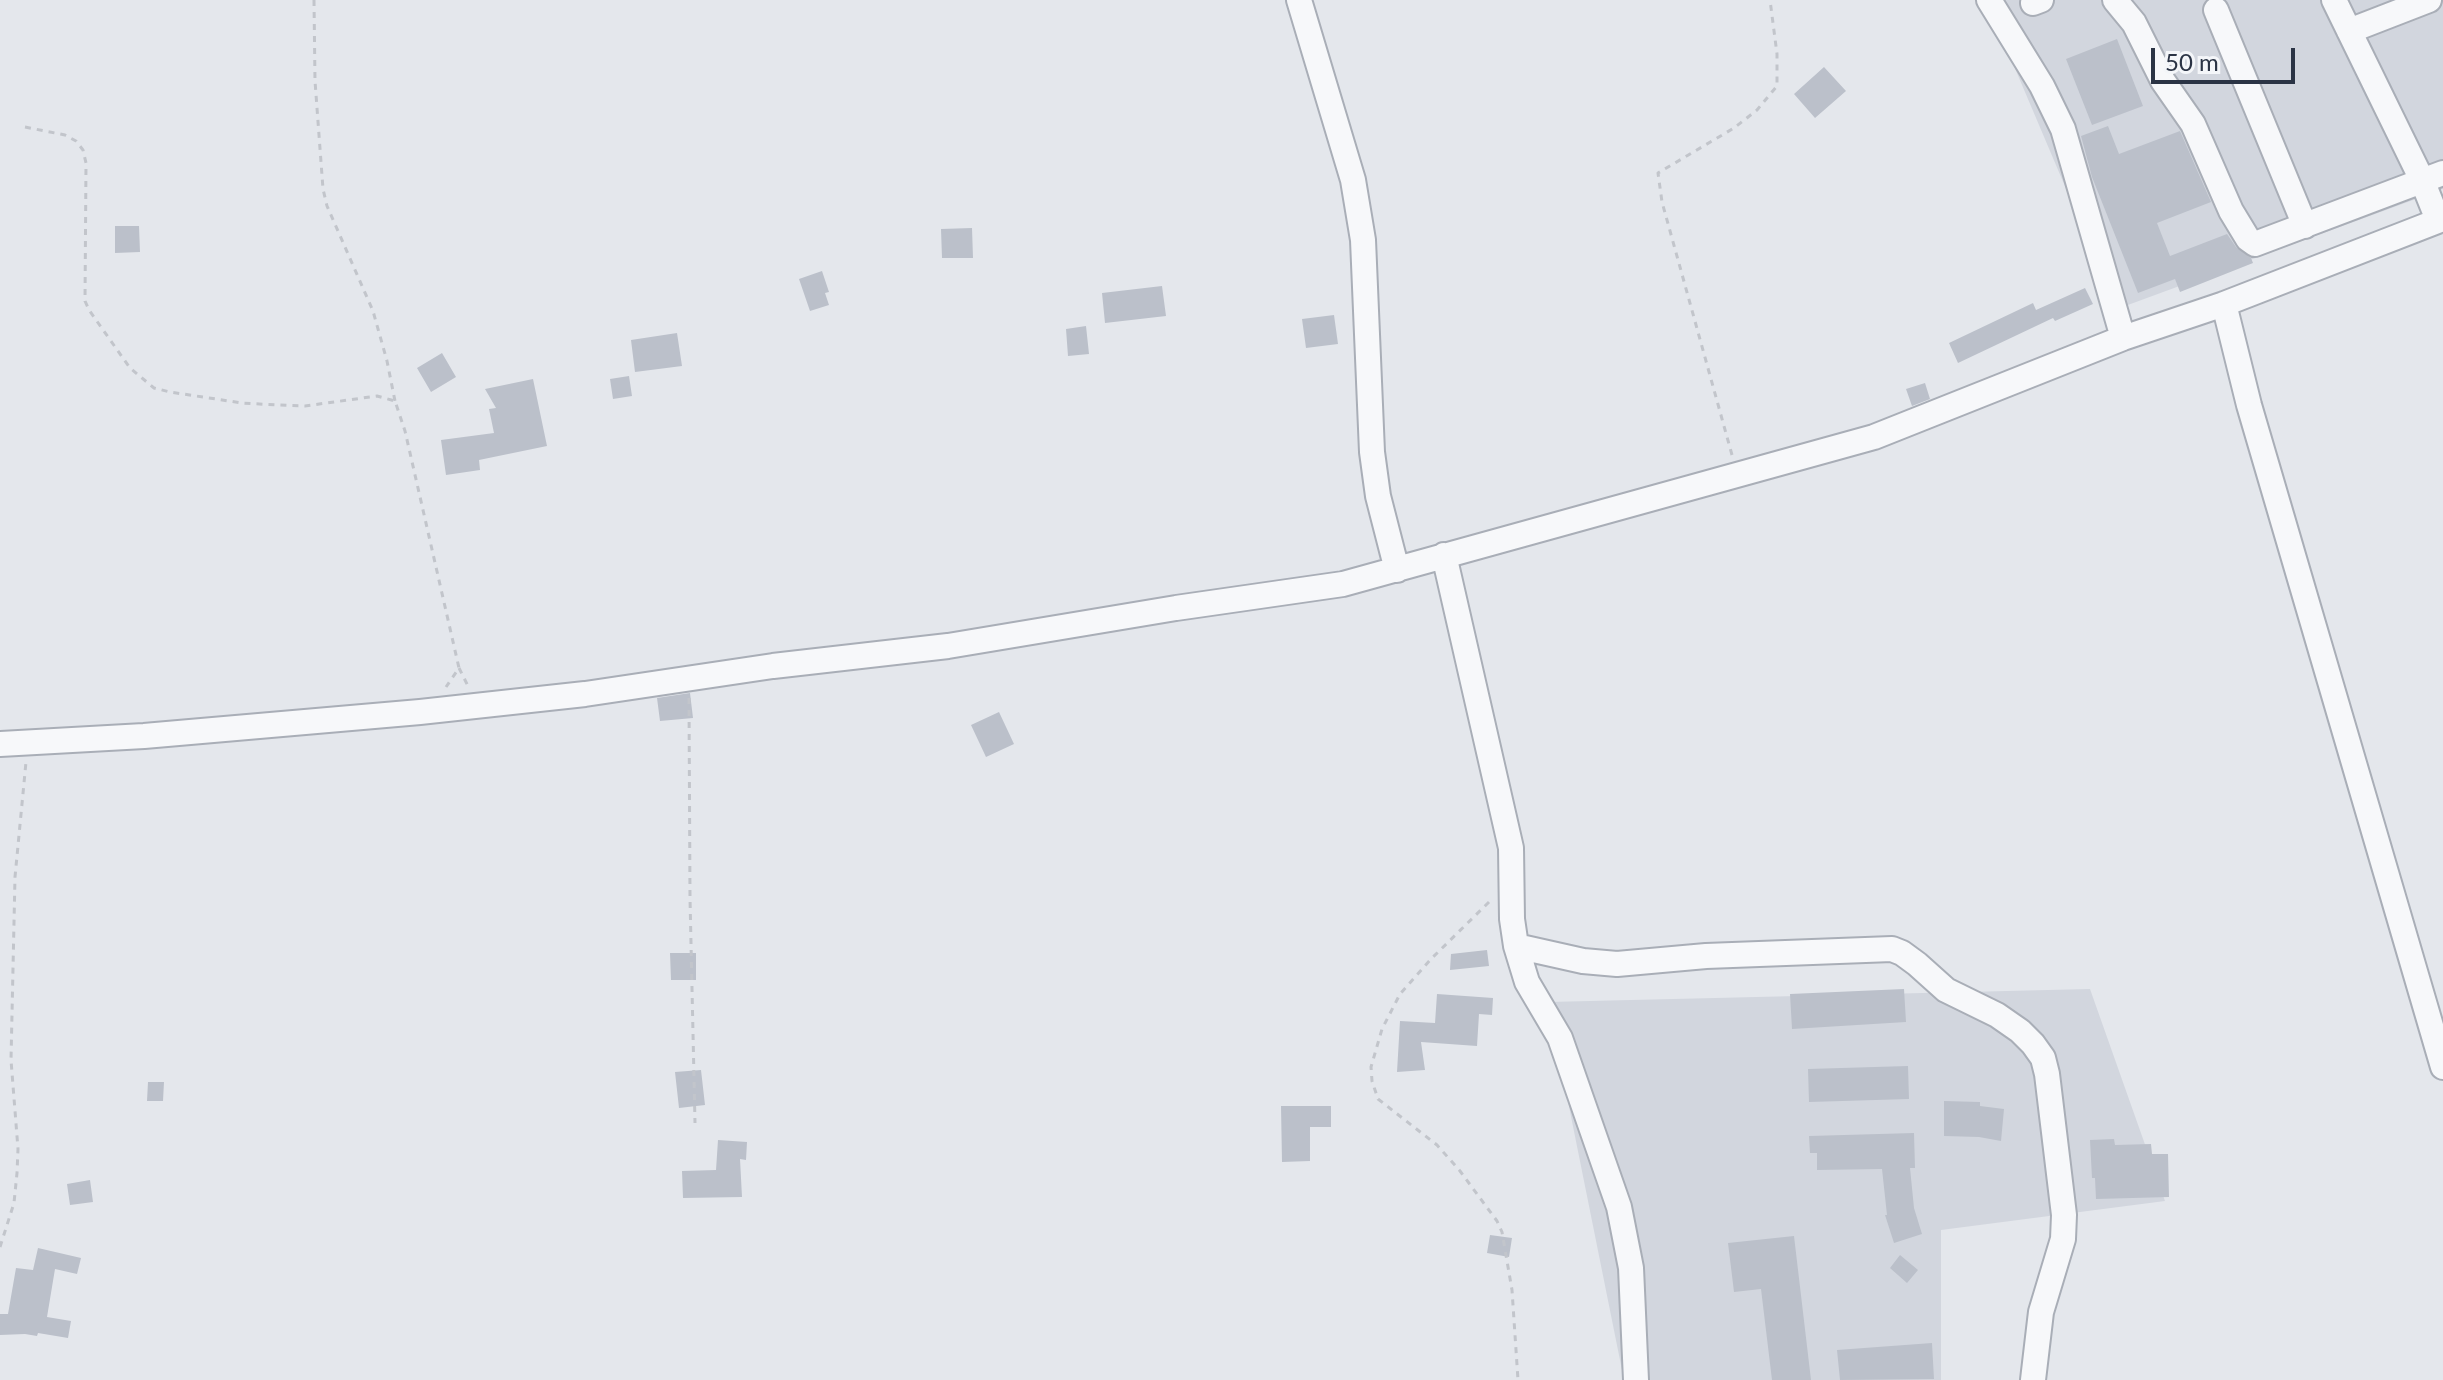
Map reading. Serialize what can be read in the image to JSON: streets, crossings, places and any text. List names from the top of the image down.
{
  "scale_bar": "50 m"
}
